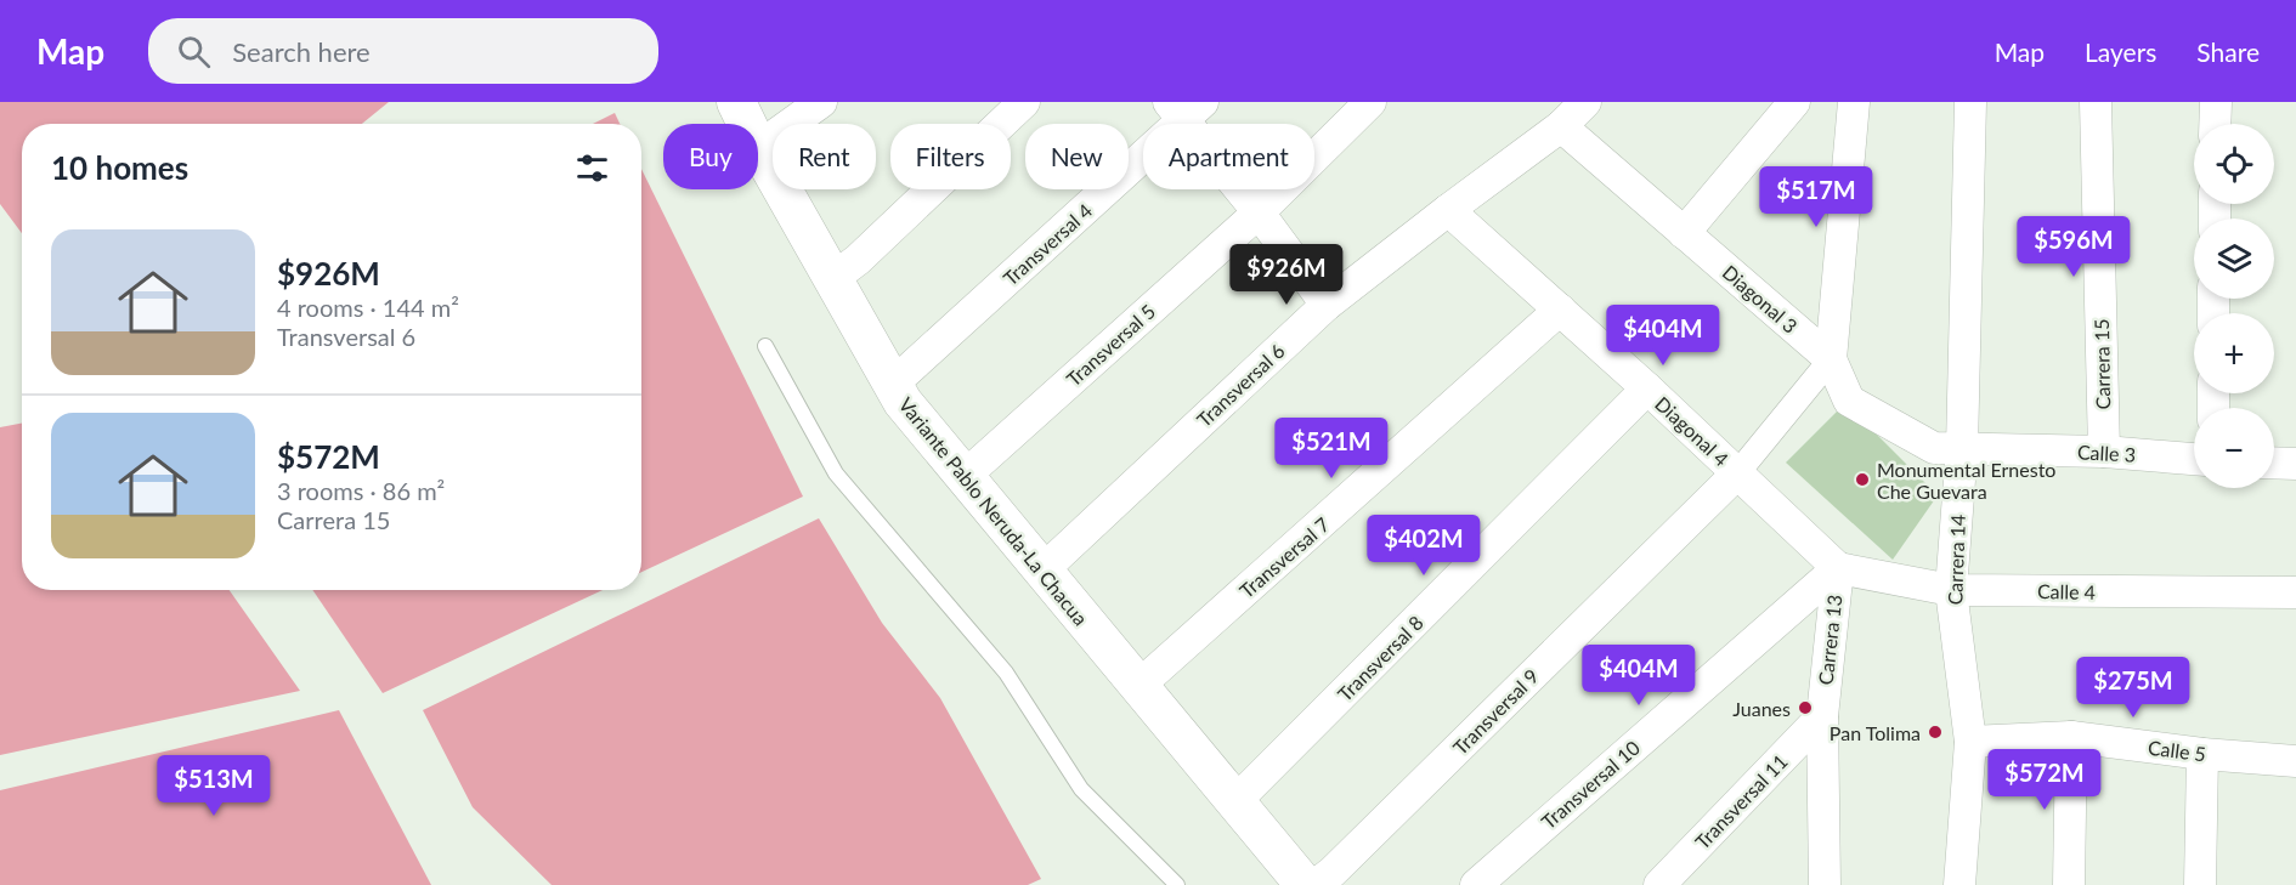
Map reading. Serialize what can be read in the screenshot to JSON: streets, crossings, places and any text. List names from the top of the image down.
{
  "streets": {
    "street": [
      "Transversal 4",
      "Diagonal 3",
      "Transversal 5",
      "Carrera 15",
      "Transversal 6",
      "Diagonal 4",
      "Calle 3",
      "Variante Pablo Neruda-La Chacua",
      "Transversal 7",
      "Carrera 14",
      "Calle 4",
      "Carrera 13",
      "Transversal 8",
      "Transversal 9",
      "Calle 5",
      "Transversal 10",
      "Transversal 11"
    ]
  },
  "crossings": [
    ["Transversal 4", "Variante Pablo Neruda-La Chacua"],
    ["Diagonal 3", "Transversal 6"],
    ["Diagonal 3", "Calle 3"],
    ["Diagonal 3", "Carrera 14"],
    ["Transversal 5", "Variante Pablo Neruda-La Chacua"],
    ["Carrera 15", "Calle 3"],
    ["Transversal 6", "Diagonal 4"],
    ["Transversal 6", "Variante Pablo Neruda-La Chacua"],
    ["Diagonal 4", "Transversal 7"],
    ["Diagonal 4", "Calle 4"],
    ["Diagonal 4", "Carrera 13"],
    ["Diagonal 4", "Transversal 8"],
    ["Diagonal 4", "Transversal 9"],
    ["Diagonal 4", "Transversal 10"],
    ["Calle 3", "Carrera 14"],
    ["Variante Pablo Neruda-La Chacua", "Transversal 7"],
    ["Variante Pablo Neruda-La Chacua", "Transversal 8"],
    ["Carrera 14", "Calle 4"],
    ["Carrera 14", "Calle 5"],
    ["Calle 4", "Carrera 13"],
    ["Calle 4", "Transversal 10"],
    ["Carrera 13", "Transversal 10"],
    ["Carrera 13", "Transversal 11"]
  ],
  "places": ["Monumental Ernesto Che Guevara", "Juanes", "Pan Tolima"],
  "page": {
    "header": "Map",
    "search": "Search here",
    "nav": ["Map", "Layers", "Share"],
    "map_buttons": ["+", "−"],
    "chip": [
      "Buy",
      "Rent",
      "Filters",
      "New",
      "Apartment"
    ],
    "heading": "10 homes",
    "price": [
      "$517M",
      "$596M",
      "$926M",
      "$404M",
      "$521M",
      "$402M",
      "$404M",
      "$275M",
      "$572M",
      "$513M"
    ],
    "list": [
      {
        "name": "$926M",
        "note": "4 rooms · 144 m² · Transversal 6"
      },
      {
        "name": "$572M",
        "note": "3 rooms · 86 m² · Carrera 15"
      }
    ]
  }
}
